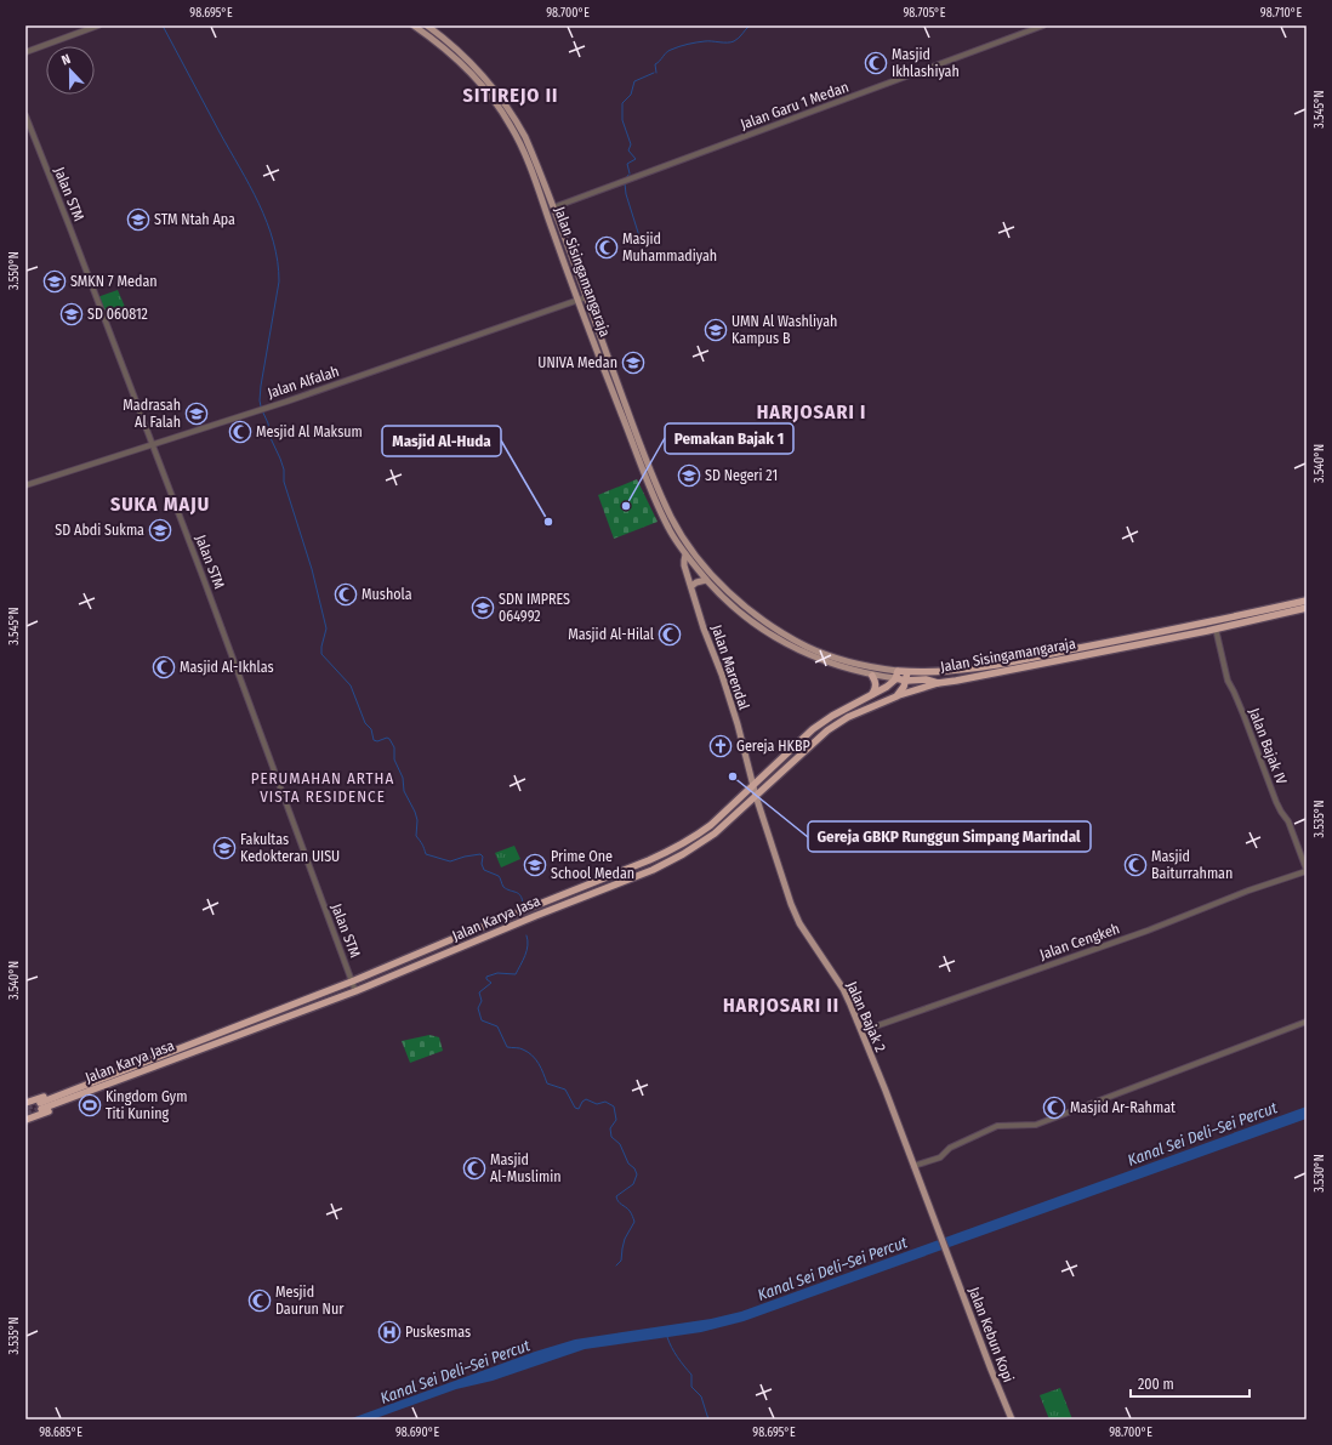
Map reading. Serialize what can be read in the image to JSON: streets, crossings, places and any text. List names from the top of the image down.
{
  "streets": {
    "highway": ["Jalan Sisingamangaraja", "Jalan Karya Jasa"],
    "main road": ["Jalan Marendal", "Jalan Bajak 2", "Jalan Kebun Kopi"],
    "street": [
      "Jalan Garu 1 Medan",
      "Jalan STM",
      "Jalan Alfalah",
      "Jalan Bajak IV",
      "Jalan Cengkeh"
    ]
  },
  "crossings": [
    ["Jalan Garu 1 Medan", "Jalan Sisingamangaraja"],
    ["Jalan STM", "Jalan Alfalah"],
    ["Jalan STM", "Jalan Karya Jasa"],
    ["Jalan Sisingamangaraja", "Jalan Alfalah"],
    ["Jalan Sisingamangaraja", "Jalan Marendal"],
    ["Jalan Sisingamangaraja", "Jalan Bajak IV"],
    ["Jalan Sisingamangaraja", "Jalan Karya Jasa"],
    ["Jalan Marendal", "Jalan Karya Jasa"],
    ["Jalan Marendal", "Jalan Bajak 2"],
    ["Jalan Bajak IV", "Jalan Cengkeh"],
    ["Jalan Karya Jasa", "Jalan Bajak 2"],
    ["Jalan Cengkeh", "Jalan Bajak 2"],
    ["Jalan Bajak 2", "Jalan Kebun Kopi"]
  ],
  "districts": [
    "SITIREJO II",
    "HARJOSARI I",
    "SUKA MAJU",
    "PERUMAHAN ARTHA VISTA RESIDENCE",
    "HARJOSARI II"
  ],
  "water": ["Kanal Sei Deli–Sei Percut"],
  "places": {
    "mosque": [
      "Masjid Ikhlashiyah",
      "Masjid Muhammadiyah",
      "Mesjid Al Maksum",
      "Mushola",
      "Masjid Al-Hilal",
      "Masjid Al-Ikhlas",
      "Masjid Baiturrahman",
      "Masjid Ar-Rahmat",
      "Masjid Al-Muslimin",
      "Mesjid Daurun Nur"
    ],
    "school or university": [
      "STM Ntah Apa",
      "SMKN 7 Medan",
      "SD 060812",
      "UMN Al Washliyah Kampus B",
      "UNIVA Medan",
      "Madrasah Al Falah",
      "SD Negeri 21",
      "SD Abdi Sukma",
      "SDN IMPRES 064992",
      "Fakultas Kedokteran UISU",
      "Prime One School Medan"
    ],
    "other": ["Pemakan Bajak 1", "Masjid Al-Huda", "Gereja GBKP Runggun Simpang Marindal"],
    "church": ["Gereja HKBP"],
    "sports": ["Kingdom Gym Titi Kuning"],
    "hospital": ["Puskesmas"]
  },
  "scale_bar": "200 m",
  "north": "top",
  "coordinates": [
    "98.695°E",
    "98.700°E",
    "98.705°E",
    "98.710°E",
    "3.545°N",
    "3.550°N",
    "3.540°N",
    "3.535°N",
    "3.530°N",
    "98.685°E",
    "98.690°E"
  ]
}
